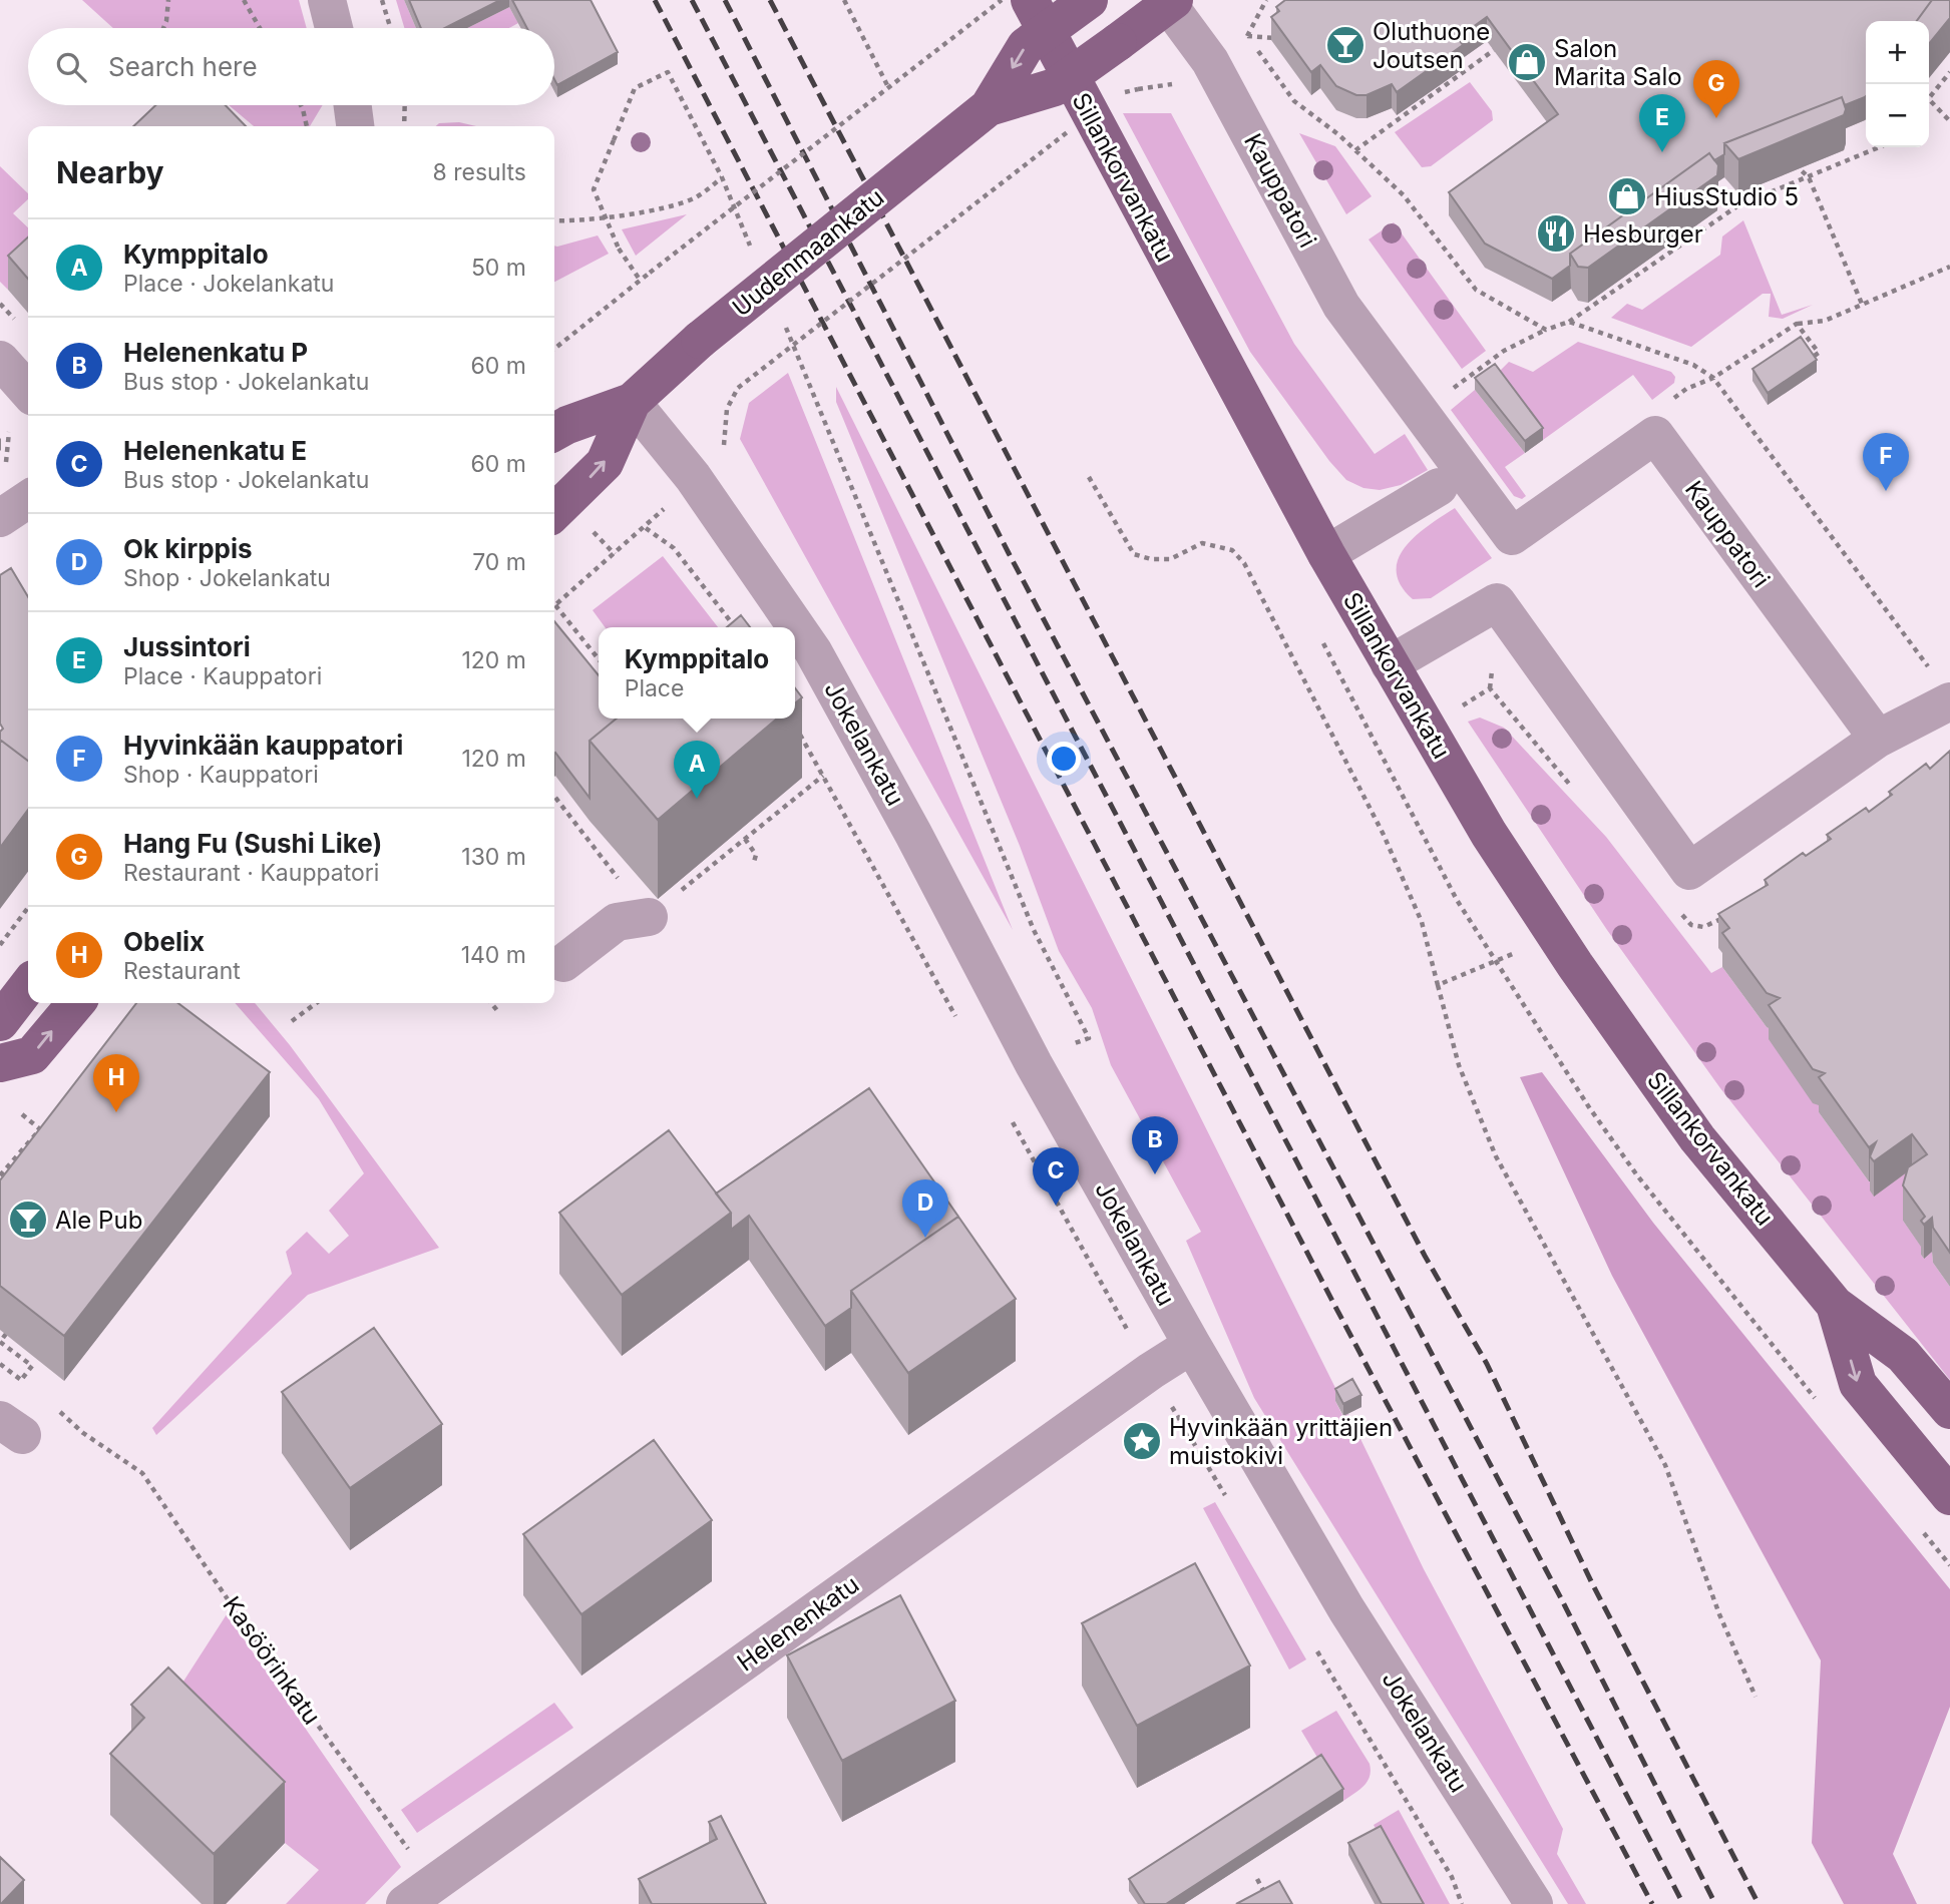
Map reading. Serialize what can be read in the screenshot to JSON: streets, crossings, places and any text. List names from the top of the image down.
{
  "streets": {
    "main road": ["Sillankorvankatu", "Uudenmaankatu"],
    "street": ["Kauppatori", "Jokelankatu", "Helenenkatu"],
    "path": ["Kasöörinkatu"]
  },
  "crossings": [
    ["Kauppatori", "Uudenmaankatu"],
    ["Uudenmaankatu", "Jokelankatu"],
    ["Jokelankatu", "Helenenkatu"],
    ["Helenenkatu", "Kasöörinkatu"]
  ],
  "places": {
    "bar": ["Oluthuone Joutsen", "Ale Pub"],
    "shop": ["Salon Marita Salo", "HiusStudio 5"],
    "restaurant": ["Hesburger"],
    "place": ["Hyvinkään yrittäjien muistokivi"]
  },
  "page": {
    "map_buttons": ["+", "−"],
    "search": "Search here",
    "pins": [
      "G",
      "E",
      "F",
      "A",
      "H",
      "B",
      "C",
      "D"
    ],
    "heading": ["Nearby", "8 results"],
    "list": [
      {
        "mark": "A",
        "name": "Kymppitalo",
        "note": "Place · Jokelankatu",
        "value": "50 m"
      },
      {
        "mark": "B",
        "name": "Helenenkatu P",
        "note": "Bus stop · Jokelankatu",
        "value": "60 m"
      },
      {
        "mark": "C",
        "name": "Helenenkatu E",
        "note": "Bus stop · Jokelankatu",
        "value": "60 m"
      },
      {
        "mark": "D",
        "name": "Ok kirppis",
        "note": "Shop · Jokelankatu",
        "value": "70 m"
      },
      {
        "mark": "E",
        "name": "Jussintori",
        "note": "Place · Kauppatori",
        "value": "120 m"
      },
      {
        "mark": "F",
        "name": "Hyvinkään kauppatori",
        "note": "Shop · Kauppatori",
        "value": "120 m"
      },
      {
        "mark": "G",
        "name": "Hang Fu (Sushi Like)",
        "note": "Restaurant · Kauppatori",
        "value": "130 m"
      },
      {
        "mark": "H",
        "name": "Obelix",
        "note": "Restaurant",
        "value": "140 m"
      }
    ],
    "popup": ["Kymppitalo", "Place"]
  }
}
